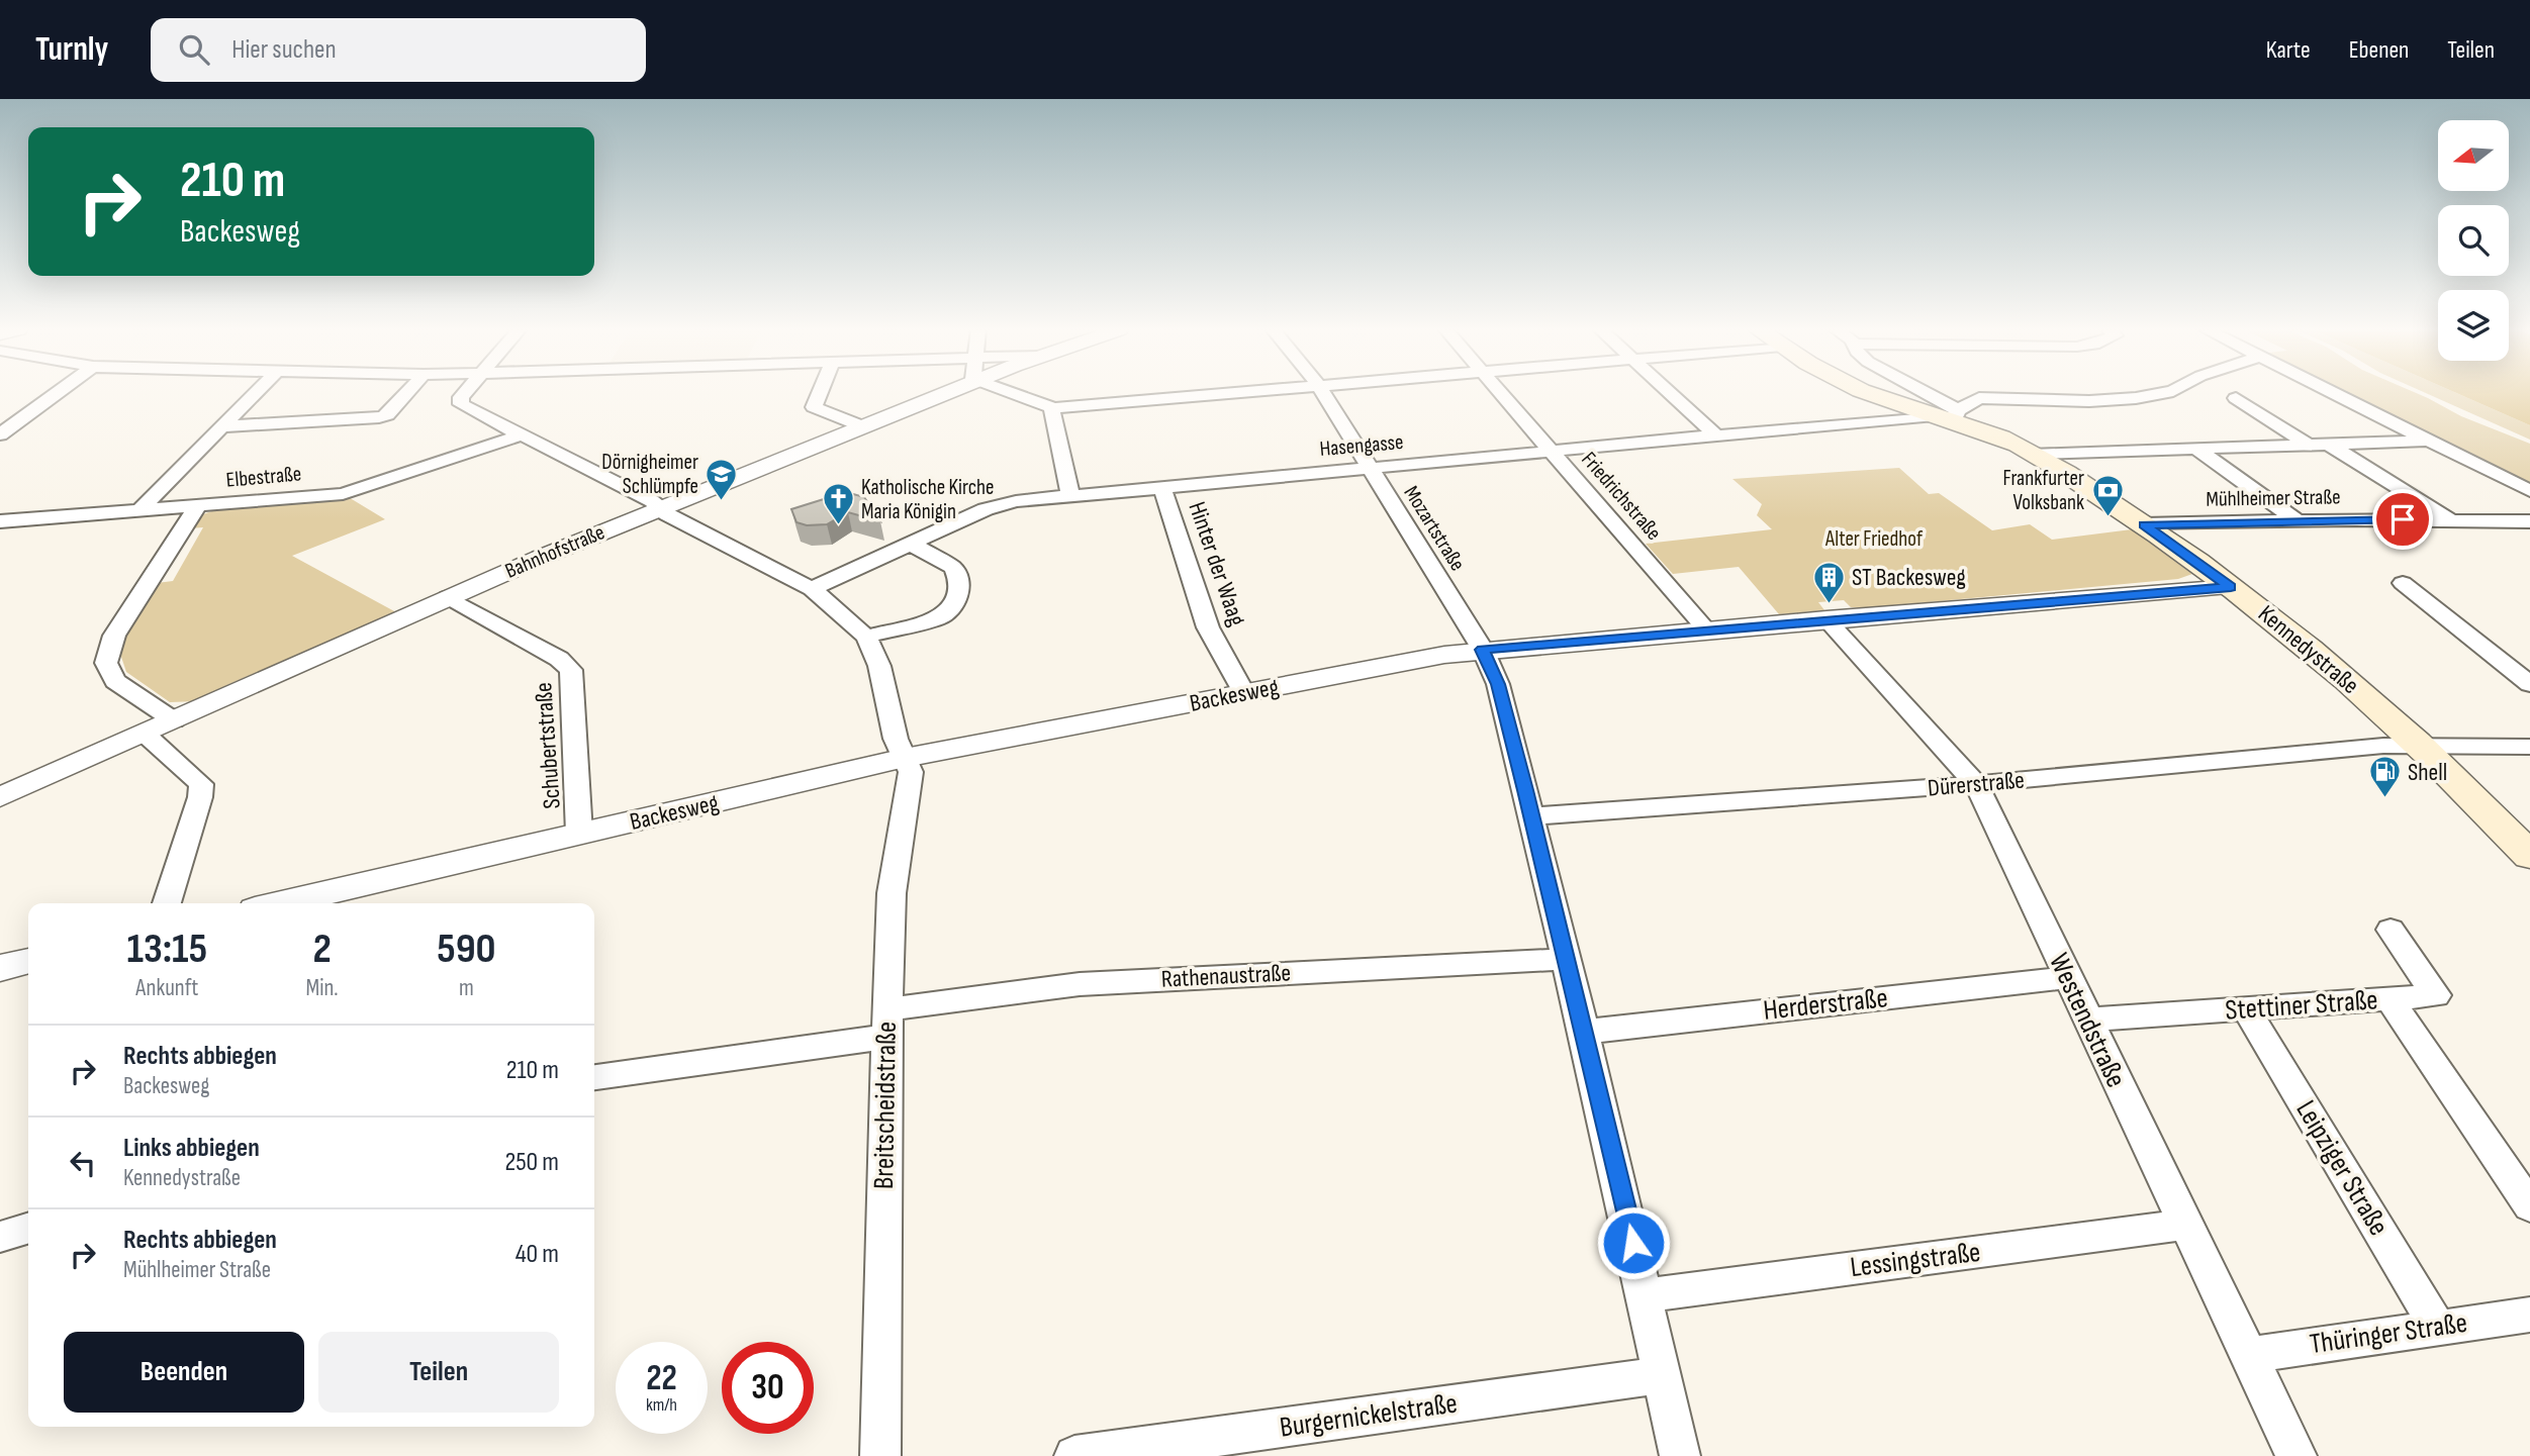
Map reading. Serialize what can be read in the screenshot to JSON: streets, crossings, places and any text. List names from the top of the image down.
{
  "streets": {
    "main road": ["Kennedystraße"],
    "street": [
      "Hasengasse",
      "Elbestraße",
      "Friedrichstraße",
      "Mühlheimer Straße",
      "Mozartstraße",
      "Bahnhofstraße",
      "Hinter der Waag",
      "Backesweg",
      "Schubertstraße",
      "Dürerstraße",
      "Rathenaustraße",
      "Herderstraße",
      "Stettiner Straße",
      "Westendstraße",
      "Breitscheidstraße",
      "Leipziger Straße",
      "Lessingstraße",
      "Thüringer Straße",
      "Burgernickelstraße"
    ]
  },
  "crossings": [
    ["Hasengasse", "Friedrichstraße"],
    ["Hasengasse", "Mozartstraße"],
    ["Hasengasse", "Hinter der Waag"],
    ["Hasengasse", "Kennedystraße"],
    ["Friedrichstraße", "Backesweg"],
    ["Mühlheimer Straße", "Kennedystraße"],
    ["Mozartstraße", "Backesweg"],
    ["Mozartstraße", "Dürerstraße"],
    ["Mozartstraße", "Rathenaustraße"],
    ["Mozartstraße", "Herderstraße"],
    ["Mozartstraße", "Lessingstraße"],
    ["Mozartstraße", "Burgernickelstraße"],
    ["Bahnhofstraße", "Schubertstraße"],
    ["Hinter der Waag", "Backesweg"],
    ["Kennedystraße", "Backesweg"],
    ["Kennedystraße", "Dürerstraße"],
    ["Backesweg", "Schubertstraße"],
    ["Backesweg", "Westendstraße"],
    ["Backesweg", "Breitscheidstraße"],
    ["Dürerstraße", "Westendstraße"],
    ["Rathenaustraße", "Breitscheidstraße"],
    ["Herderstraße", "Westendstraße"],
    ["Stettiner Straße", "Westendstraße"],
    ["Stettiner Straße", "Leipziger Straße"],
    ["Westendstraße", "Lessingstraße"],
    ["Westendstraße", "Thüringer Straße"],
    ["Leipziger Straße", "Thüringer Straße"]
  ],
  "parks": ["Alter Friedhof"],
  "places": {
    "school or university": ["Dörnigheimer Schlümpfe"],
    "bank": ["Frankfurter Volksbank"],
    "church": ["Katholische Kirche Maria Königin"],
    "building": ["ST Backesweg"],
    "fuel station": ["Shell"]
  },
  "north": "left",
  "page": {
    "header": "Turnly",
    "search": "Hier suchen",
    "nav": ["Karte", "Ebenen", "Teilen"],
    "turn": ["210 m", "Backesweg"],
    "eta": [
      "13:15",
      "Ankunft",
      "2",
      "Min.",
      "590",
      "m"
    ],
    "list": [
      {
        "name": "Rechts abbiegen",
        "note": "Backesweg",
        "value": "210 m"
      },
      {
        "name": "Links abbiegen",
        "note": "Kennedystraße",
        "value": "250 m"
      },
      {
        "name": "Rechts abbiegen",
        "note": "Mühlheimer Straße",
        "value": "40 m"
      }
    ],
    "buttons": ["Beenden", "Teilen"],
    "speed": "22 km/h",
    "limit": "30"
  }
}
